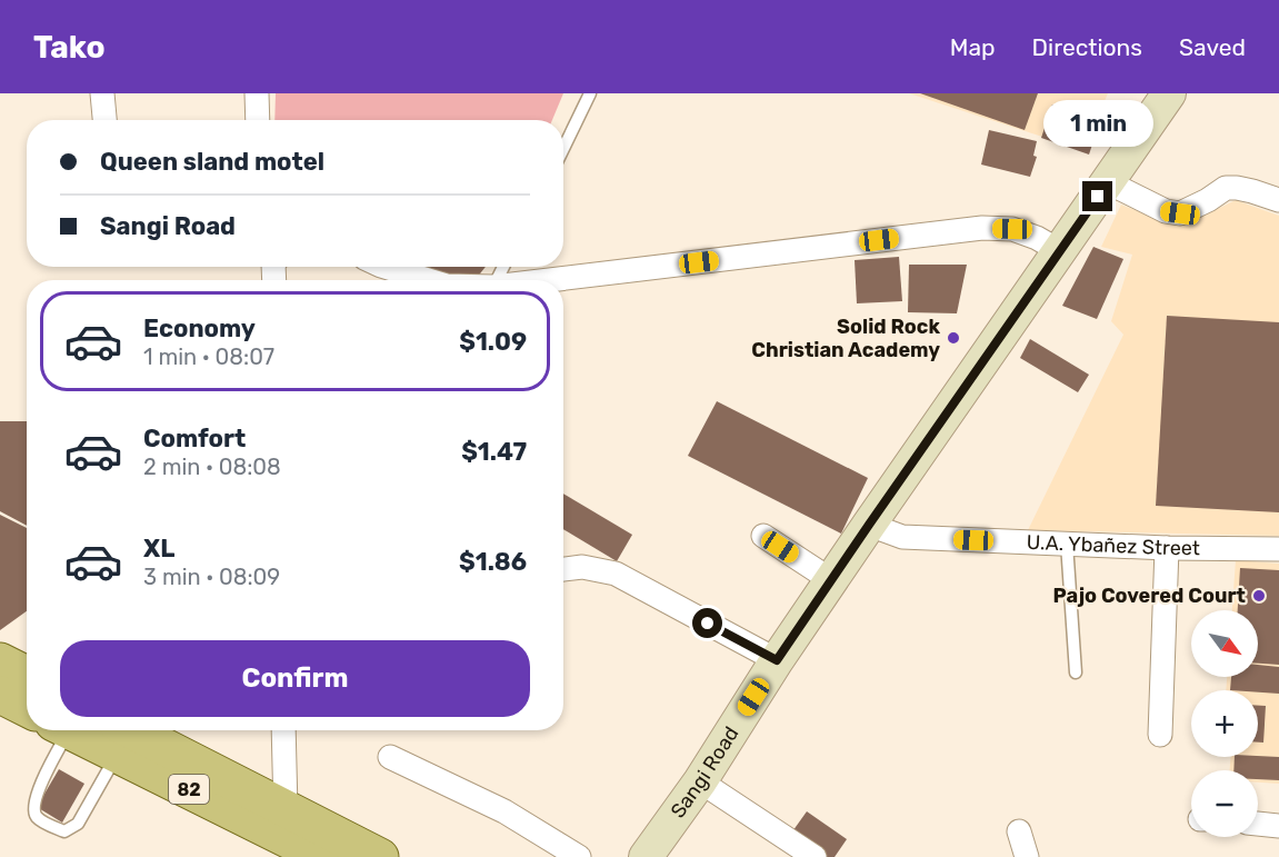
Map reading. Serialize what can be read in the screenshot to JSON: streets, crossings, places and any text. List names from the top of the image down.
{
  "streets": {
    "main road": ["82"],
    "street": ["U.A. Ybañez Street", "Sangi Road"]
  },
  "crossings": [
    ["U.A. Ybañez Street", "Sangi Road"]
  ],
  "places": ["Solid Rock Christian Academy", "Pajo Covered Court"],
  "north": "bottom right",
  "page": {
    "header": "Tako",
    "nav": ["Map", "Directions", "Saved"],
    "bubble": "1 min",
    "banner": ["Queen sland motel", "Sangi Road"],
    "list": [
      {
        "name": "Economy",
        "note": "1 min · 08:07",
        "value": "$1.09"
      },
      {
        "name": "Comfort",
        "note": "2 min · 08:08",
        "value": "$1.47"
      },
      {
        "name": "XL",
        "note": "3 min · 08:09",
        "value": "$1.86"
      }
    ],
    "map_buttons": ["+", "−"],
    "buttons": "Confirm"
  }
}
